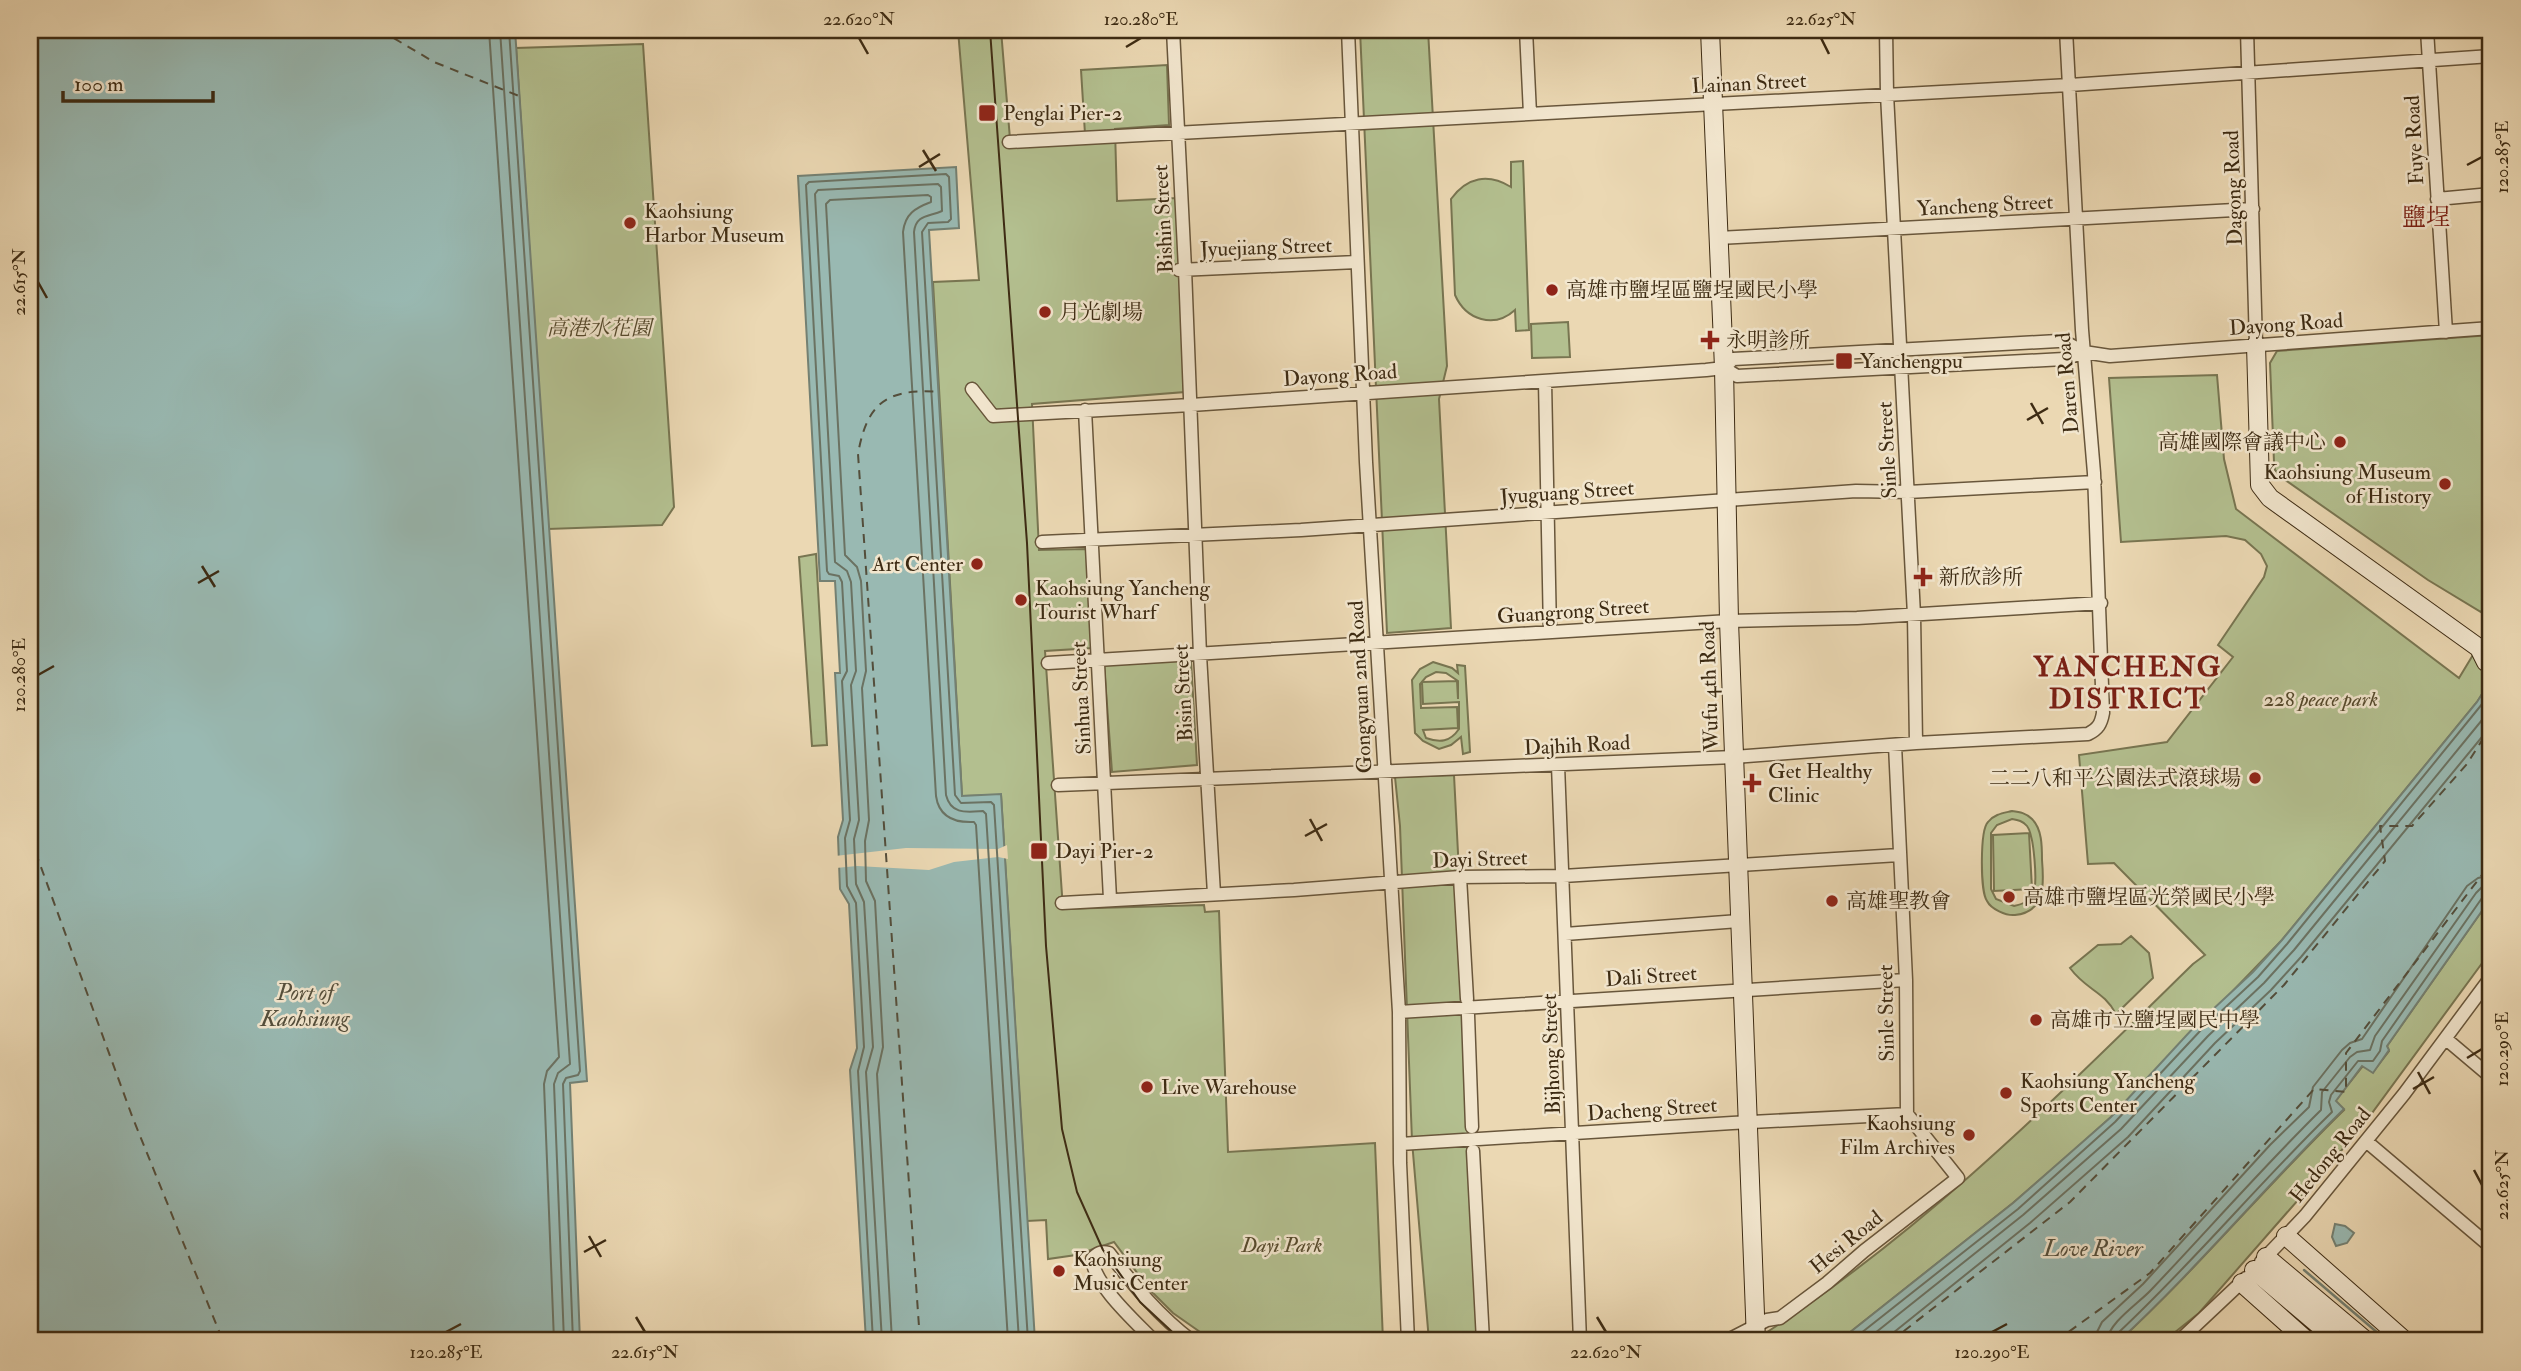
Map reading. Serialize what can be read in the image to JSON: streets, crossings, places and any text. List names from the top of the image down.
{
  "streets": {
    "street": [
      "Lainan Street",
      "Fuye Road",
      "Dagong Road",
      "Yancheng Street",
      "Bishin Street",
      "Jyuejiang Street",
      "Dayong Road",
      "Daren Road",
      "Sinle Street",
      "Jyuguang Street",
      "Guangrong Street",
      "Wufu 4th Road",
      "Gongyuan 2nd Road",
      "Bisin Street",
      "Sinhua Street",
      "Dajhih Road",
      "Dayi Street",
      "Dali Street",
      "Bijhong Street",
      "Dacheng Street",
      "Hedong Road",
      "Hesi Road"
    ]
  },
  "crossings": [
    ["Lainan Street", "Fuye Road"],
    ["Lainan Street", "Dagong Road"],
    ["Lainan Street", "Bishin Street"],
    ["Lainan Street", "Daren Road"],
    ["Lainan Street", "Sinle Street"],
    ["Lainan Street", "Wufu 4th Road"],
    ["Lainan Street", "Gongyuan 2nd Road"],
    ["Fuye Road", "Dayong Road"],
    ["Dagong Road", "Yancheng Street"],
    ["Dagong Road", "Dayong Road"],
    ["Yancheng Street", "Daren Road"],
    ["Yancheng Street", "Sinle Street"],
    ["Yancheng Street", "Wufu 4th Road"],
    ["Bishin Street", "Jyuejiang Street"],
    ["Bishin Street", "Dayong Road"],
    ["Bishin Street", "Bisin Street"],
    ["Jyuejiang Street", "Gongyuan 2nd Road"],
    ["Dayong Road", "Daren Road"],
    ["Dayong Road", "Sinle Street"],
    ["Dayong Road", "Wufu 4th Road"],
    ["Dayong Road", "Gongyuan 2nd Road"],
    ["Dayong Road", "Bisin Street"],
    ["Dayong Road", "Sinhua Street"],
    ["Daren Road", "Jyuguang Street"],
    ["Daren Road", "Guangrong Street"],
    ["Daren Road", "Dajhih Road"],
    ["Sinle Street", "Jyuguang Street"],
    ["Sinle Street", "Guangrong Street"],
    ["Sinle Street", "Dajhih Road"],
    ["Sinle Street", "Dayi Street"],
    ["Sinle Street", "Dali Street"],
    ["Sinle Street", "Dacheng Street"],
    ["Sinle Street", "Hesi Road"],
    ["Jyuguang Street", "Wufu 4th Road"],
    ["Jyuguang Street", "Gongyuan 2nd Road"],
    ["Jyuguang Street", "Bisin Street"],
    ["Jyuguang Street", "Sinhua Street"],
    ["Guangrong Street", "Wufu 4th Road"],
    ["Guangrong Street", "Gongyuan 2nd Road"],
    ["Guangrong Street", "Bisin Street"],
    ["Guangrong Street", "Sinhua Street"],
    ["Wufu 4th Road", "Dajhih Road"],
    ["Wufu 4th Road", "Dayi Street"],
    ["Wufu 4th Road", "Dali Street"],
    ["Wufu 4th Road", "Dacheng Street"],
    ["Wufu 4th Road", "Hesi Road"],
    ["Gongyuan 2nd Road", "Dajhih Road"],
    ["Gongyuan 2nd Road", "Dayi Street"],
    ["Gongyuan 2nd Road", "Dali Street"],
    ["Gongyuan 2nd Road", "Dacheng Street"],
    ["Bisin Street", "Dajhih Road"],
    ["Bisin Street", "Dayi Street"],
    ["Sinhua Street", "Dajhih Road"],
    ["Sinhua Street", "Dayi Street"],
    ["Dajhih Road", "Bijhong Street"],
    ["Dayi Street", "Bijhong Street"],
    ["Dali Street", "Bijhong Street"],
    ["Bijhong Street", "Dacheng Street"],
    ["Dacheng Street", "Hesi Road"]
  ],
  "districts": ["鹽埕", "YANCHENG DISTRICT"],
  "water": ["Port of Kaohsiung", "Love River"],
  "parks": ["高港水花園", "228 peace park", "Dayi Park"],
  "places": {
    "transit": ["Penglai Pier-2", "Yanchengpu", "Dayi Pier-2"],
    "other": [
      "Kaohsiung Harbor Museum",
      "高雄市鹽埕區鹽埕國民小學",
      "月光劇場",
      "高雄國際會議中心",
      "Kaohsiung Museum of History",
      "Art Center",
      "Kaohsiung Yancheng Tourist Wharf",
      "二二八和平公園法式滾球場",
      "高雄市鹽埕區光榮國民小學",
      "高雄聖教會",
      "高雄市立鹽埕國民中學",
      "Live Warehouse",
      "Kaohsiung Yancheng Sports Center",
      "Kaohsiung Film Archives",
      "Kaohsiung Music Center"
    ],
    "health": ["永明診所", "新欣診所", "Get Healthy Clinic"]
  },
  "scale_bar": "100 m",
  "coordinates": [
    "22.620°N",
    "120.280°E",
    "22.625°N",
    "120.285°E",
    "22.615°N",
    "120.290°E"
  ]
}
